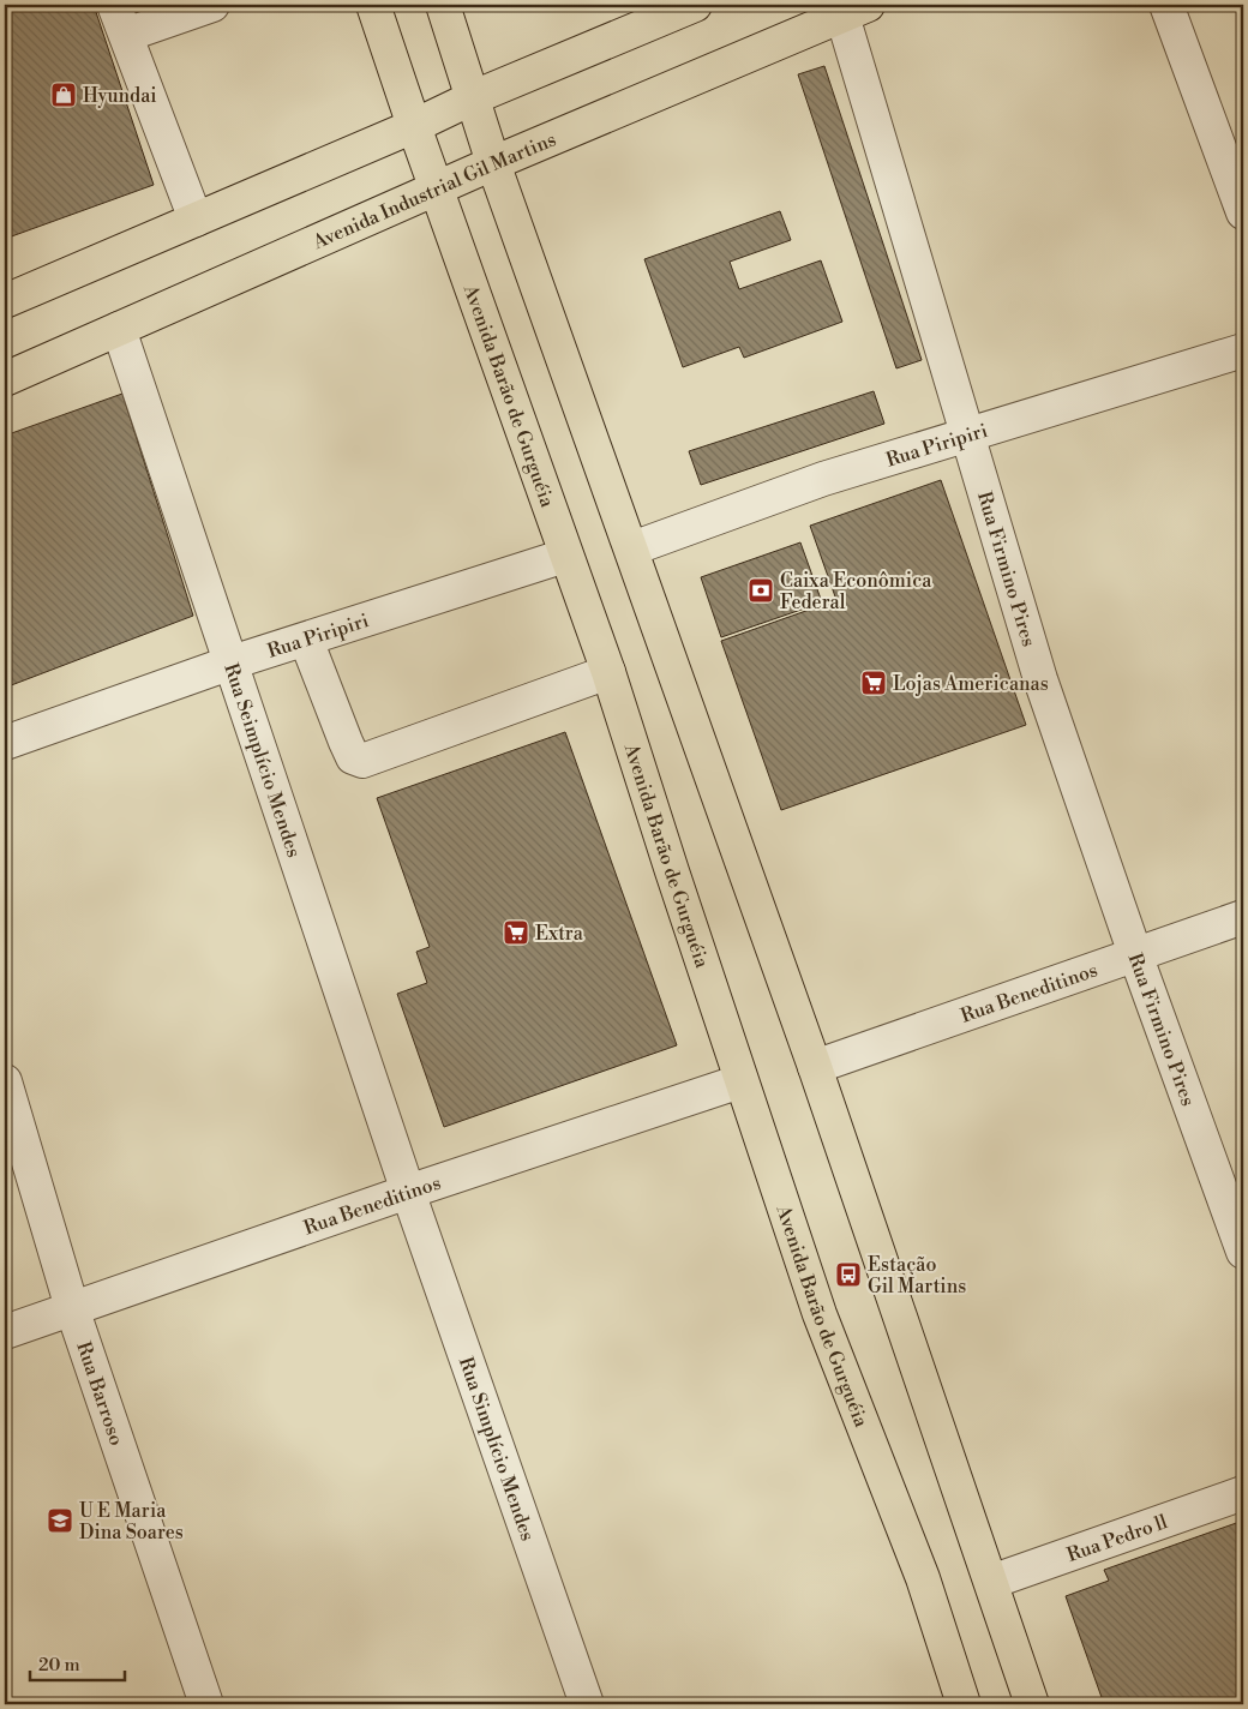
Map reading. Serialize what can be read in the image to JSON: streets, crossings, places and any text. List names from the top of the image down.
{
  "streets": {
    "main road": ["Avenida Industrial Gil Martins", "Avenida Barão de Gurguéia"],
    "street": [
      "Rua Piripiri",
      "Rua Firmino Pires",
      "Rua Seimplício Mendes",
      "Rua Beneditinos",
      "Rua Barroso",
      "Rua Simplício Mendes",
      "Rua Pedro ll"
    ]
  },
  "crossings": [
    ["Avenida Industrial Gil Martins", "Avenida Barão de Gurguéia"],
    ["Avenida Industrial Gil Martins", "Rua Firmino Pires"],
    ["Avenida Industrial Gil Martins", "Rua Seimplício Mendes"],
    ["Avenida Barão de Gurguéia", "Rua Piripiri"],
    ["Avenida Barão de Gurguéia", "Rua Beneditinos"],
    ["Rua Piripiri", "Rua Firmino Pires"],
    ["Rua Piripiri", "Rua Seimplício Mendes"],
    ["Rua Firmino Pires", "Rua Beneditinos"],
    ["Rua Seimplício Mendes", "Rua Beneditinos"],
    ["Rua Seimplício Mendes", "Rua Simplício Mendes"],
    ["Rua Beneditinos", "Rua Barroso"],
    ["Rua Beneditinos", "Rua Simplício Mendes"]
  ],
  "places": {
    "shop": ["Hyundai"],
    "bank": ["Caixa Econômica Federal"],
    "supermarket": ["Lojas Americanas", "Extra"],
    "bus stop": ["Estação Gil Martins"],
    "school or university": ["U E Maria Dina Soares"]
  },
  "scale_bar": "20 m"
}
